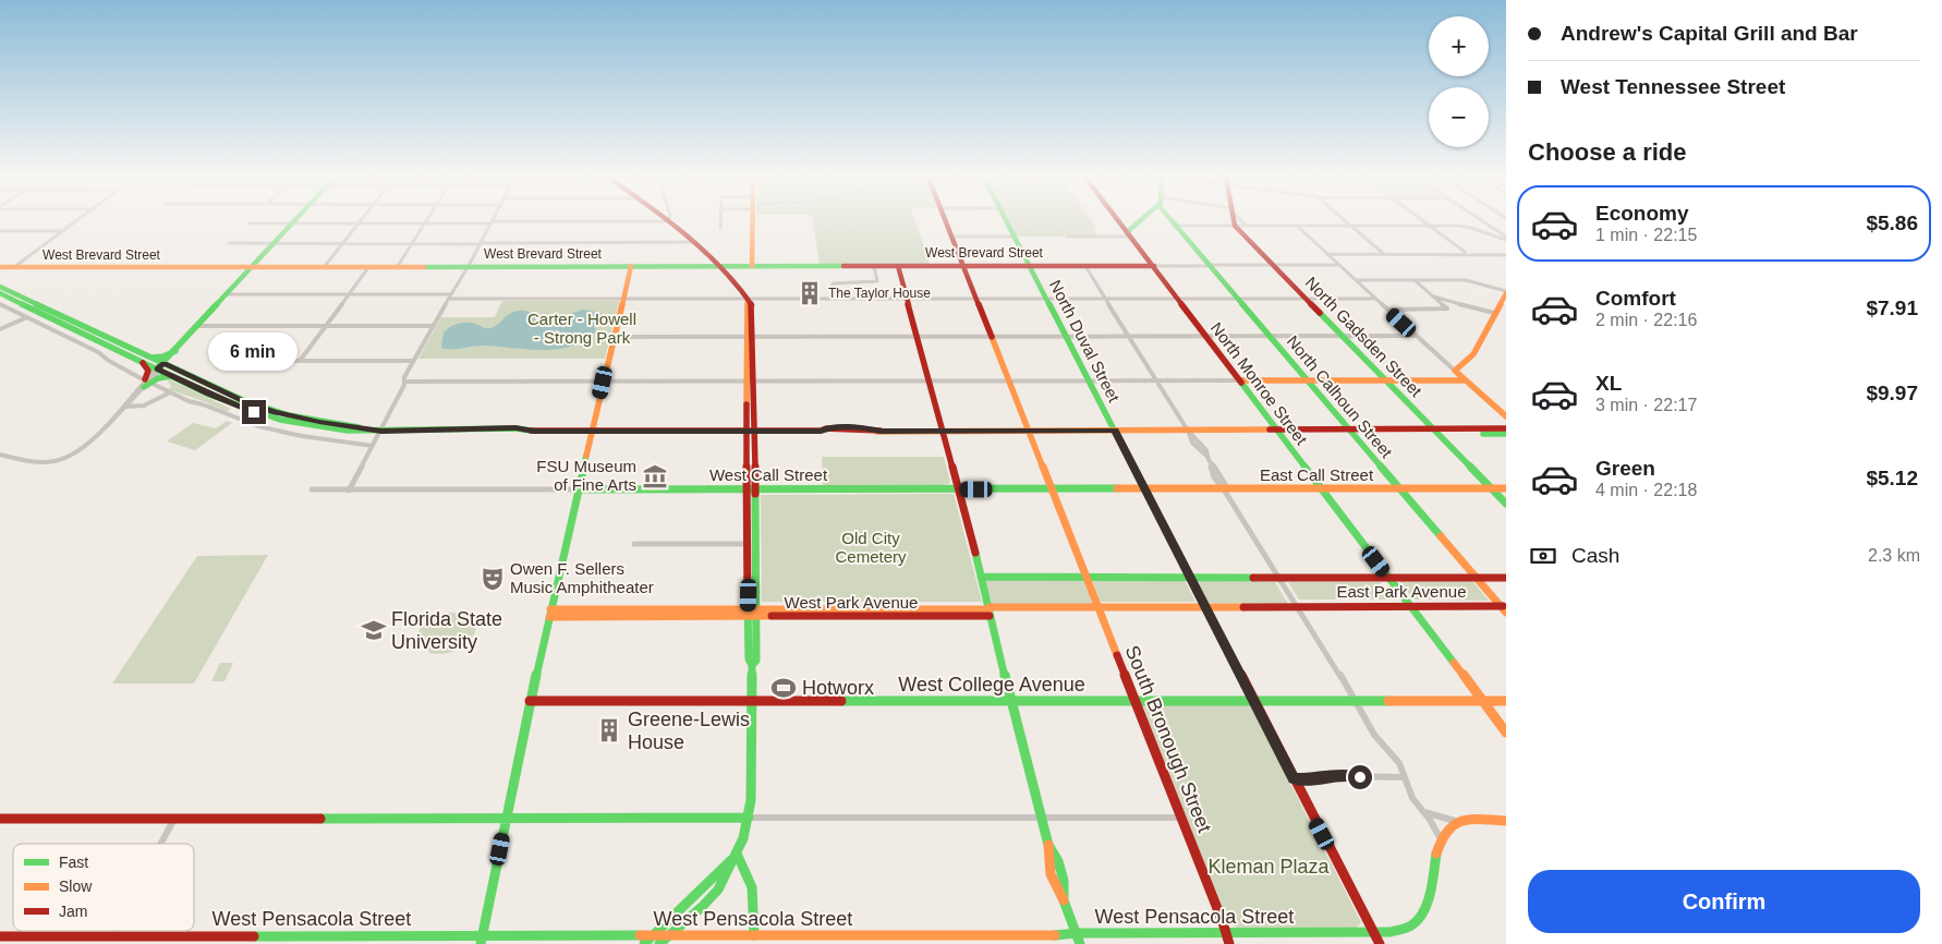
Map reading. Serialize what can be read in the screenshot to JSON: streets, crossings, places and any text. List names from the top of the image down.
{
  "streets": {
    "street": [
      "West Brevard Street",
      "North Gadsden Street",
      "North Duval Street",
      "North Monroe Street",
      "North Calhoun Street",
      "West Call Street",
      "East Call Street",
      "East Park Avenue",
      "West Park Avenue",
      "West College Avenue",
      "South Bronough Street",
      "West Pensacola Street"
    ]
  },
  "crossings": [
    ["West Brevard Street", "North Duval Street"],
    ["West Brevard Street", "North Monroe Street"],
    ["West Brevard Street", "South Bronough Street"],
    ["North Gadsden Street", "East Call Street"],
    ["North Duval Street", "West Call Street"],
    ["North Duval Street", "West Park Avenue"],
    ["North Duval Street", "West College Avenue"],
    ["North Duval Street", "West Pensacola Street"],
    ["North Monroe Street", "East Call Street"],
    ["North Monroe Street", "East Park Avenue"],
    ["North Monroe Street", "West College Avenue"],
    ["North Calhoun Street", "East Call Street"],
    ["North Calhoun Street", "East Park Avenue"],
    ["West Call Street", "East Call Street"],
    ["West Call Street", "South Bronough Street"],
    ["East Park Avenue", "West Park Avenue"],
    ["West Park Avenue", "South Bronough Street"],
    ["West College Avenue", "South Bronough Street"],
    ["South Bronough Street", "West Pensacola Street"]
  ],
  "parks": ["Carter - Howell - Strong Park", "Old City Cemetery", "Kleman Plaza"],
  "places": {
    "building": ["The Taylor House", "Greene-Lewis House"],
    "museum": ["FSU Museum of Fine Arts"],
    "theatre": ["Owen F. Sellers Music Amphitheater"],
    "school or university": ["Florida State University"],
    "sports": ["Hotworx"]
  },
  "legend": ["Fast", "Slow", "Jam"],
  "page": {
    "banner": ["Andrew's Capital Grill and Bar", "West Tennessee Street"],
    "map_buttons": ["+", "−"],
    "heading": "Choose a ride",
    "list": [
      {
        "name": "Economy",
        "note": "1 min · 22:15",
        "value": "$5.86"
      },
      {
        "name": "Comfort",
        "note": "2 min · 22:16",
        "value": "$7.91"
      },
      {
        "name": "XL",
        "note": "3 min · 22:17",
        "value": "$9.97"
      },
      {
        "name": "Green",
        "note": "4 min · 22:18",
        "value": "$5.12"
      }
    ],
    "bubble": "6 min",
    "pay": ["Cash", "2.3 km"],
    "buttons": "Confirm"
  }
}
